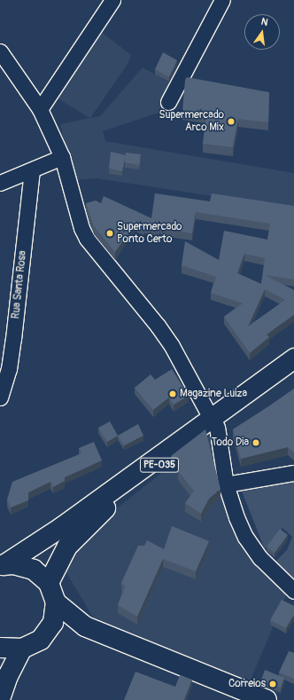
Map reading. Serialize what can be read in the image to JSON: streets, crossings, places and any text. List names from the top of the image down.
{
  "streets": {
    "main road": ["PE-035"],
    "street": ["Rua Santa Rosa"]
  },
  "places": [
    "Supermercado Arco Mix",
    "Supermercado Ponto Certo",
    "Magazine Luiza",
    "Todo Dia",
    "Correios"
  ],
  "north": "top"
}
